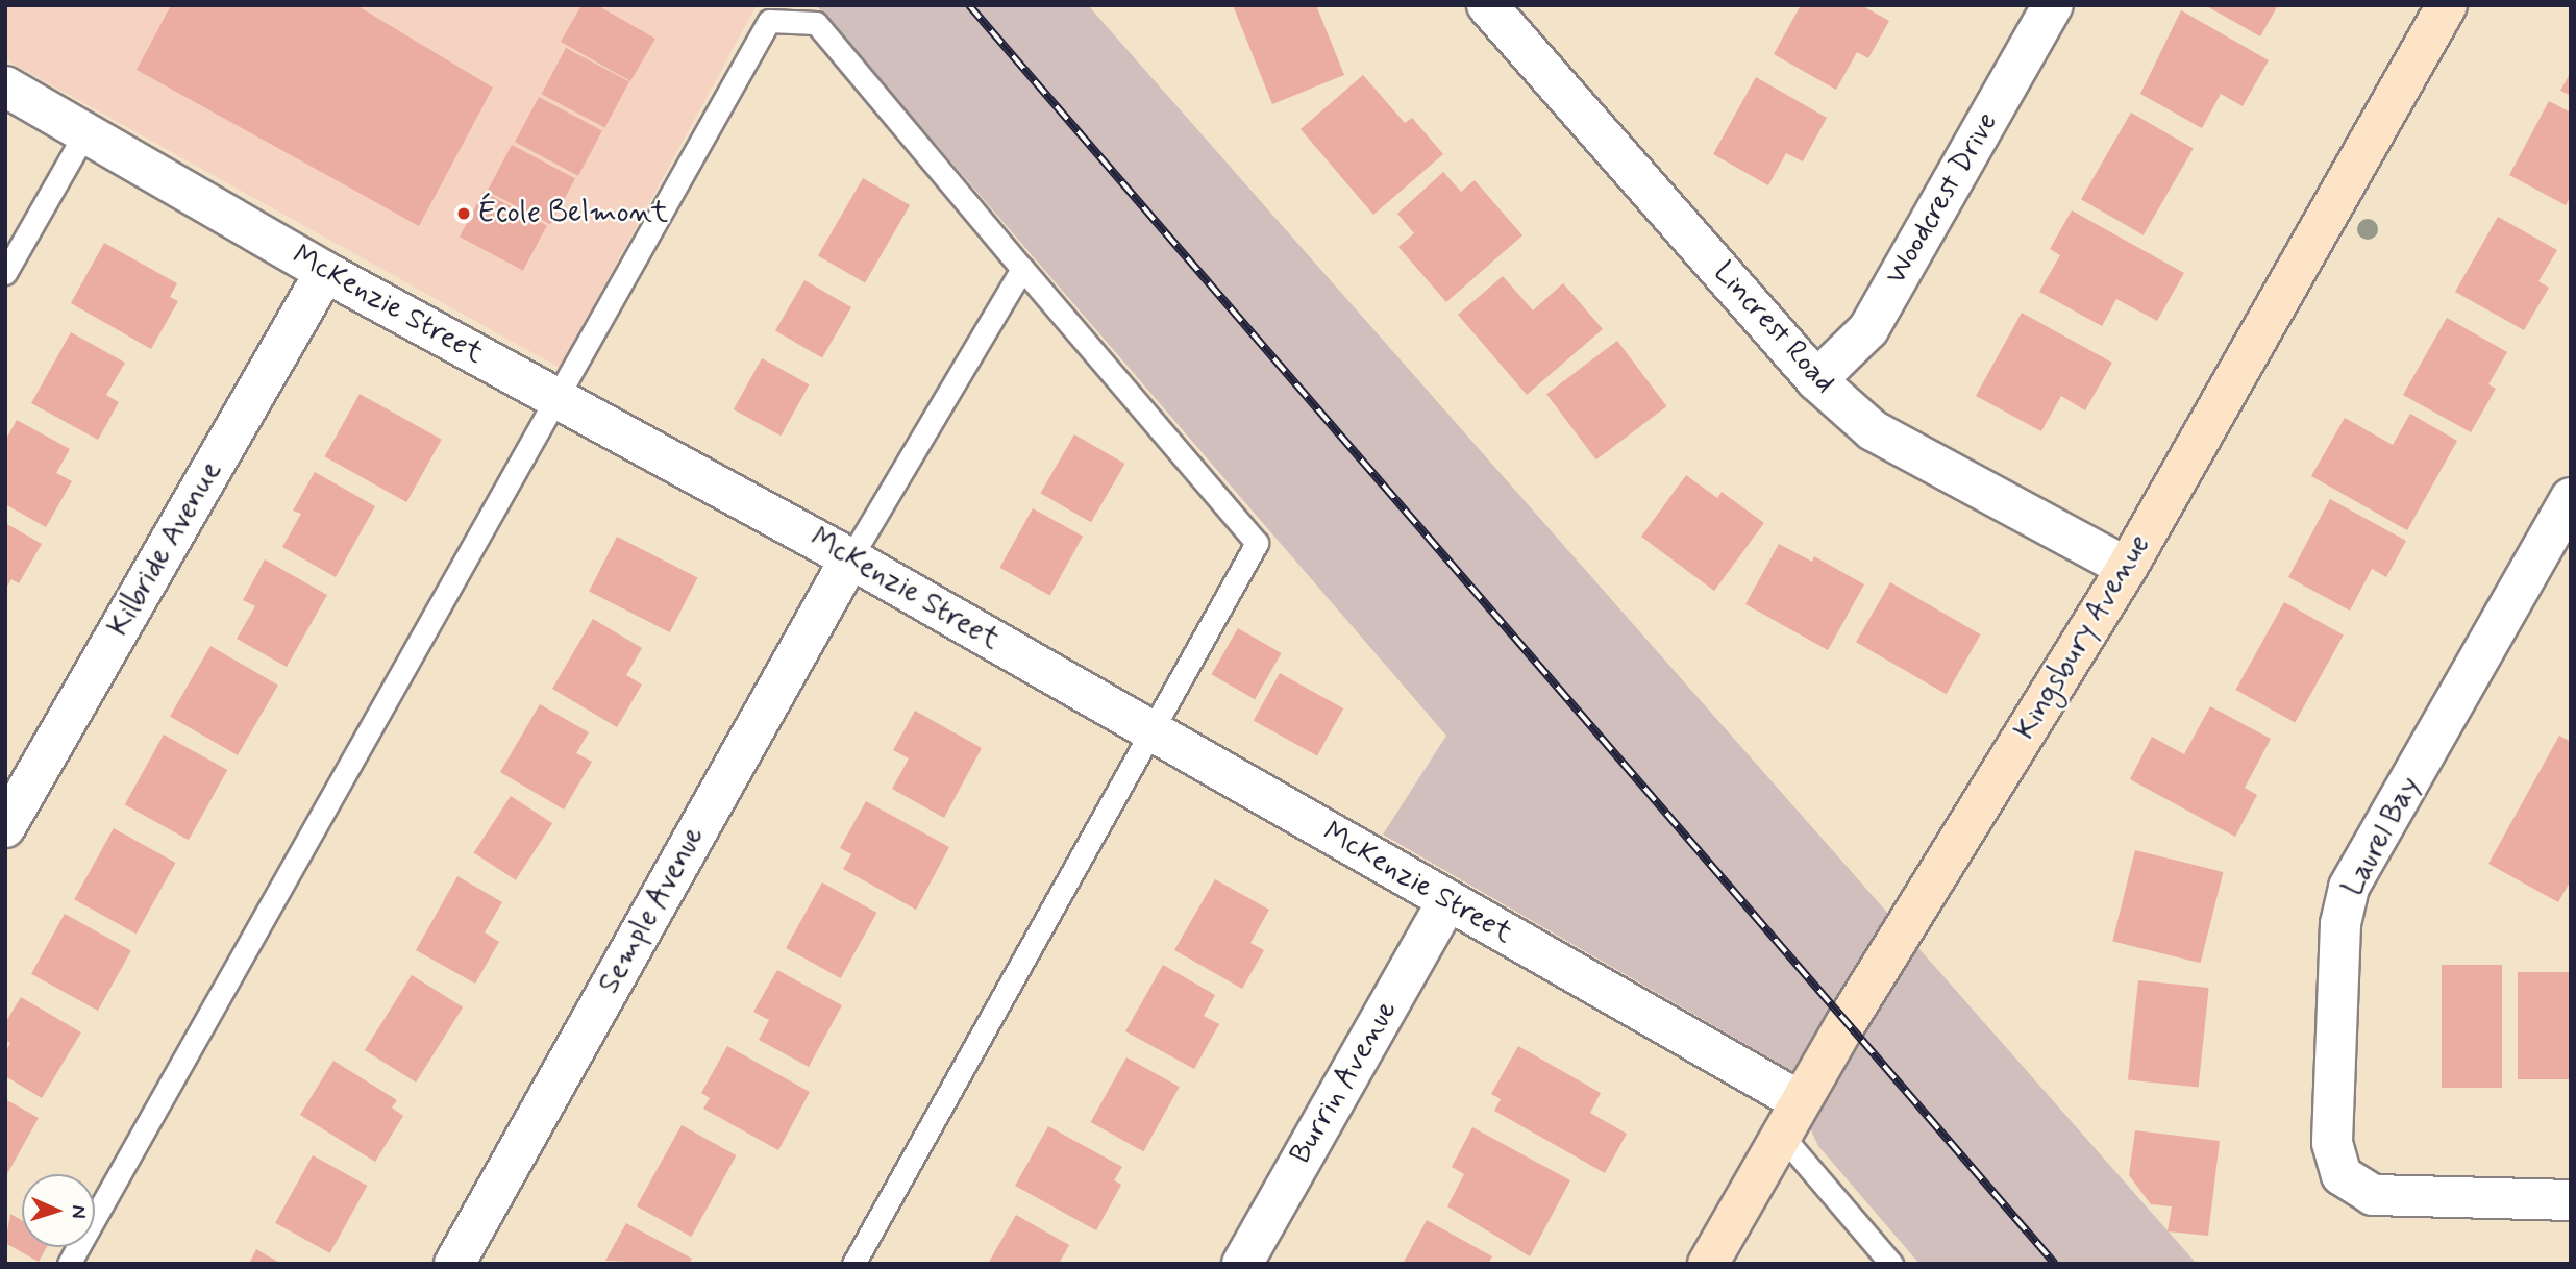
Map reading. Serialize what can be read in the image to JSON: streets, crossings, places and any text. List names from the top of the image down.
{
  "streets": {
    "street": [
      "Woodcrest Drive",
      "McKenzie Street",
      "Lincrest Road",
      "Kilbride Avenue",
      "Kingsbury Avenue",
      "Laurel Bay",
      "Semple Avenue",
      "Burrin Avenue"
    ]
  },
  "crossings": [
    ["Woodcrest Drive", "Lincrest Road"],
    ["McKenzie Street", "Kilbride Avenue"],
    ["McKenzie Street", "Kingsbury Avenue"],
    ["McKenzie Street", "Semple Avenue"],
    ["McKenzie Street", "Burrin Avenue"],
    ["Lincrest Road", "Kingsbury Avenue"]
  ],
  "places": ["École Belmont"],
  "north": "right"
}
